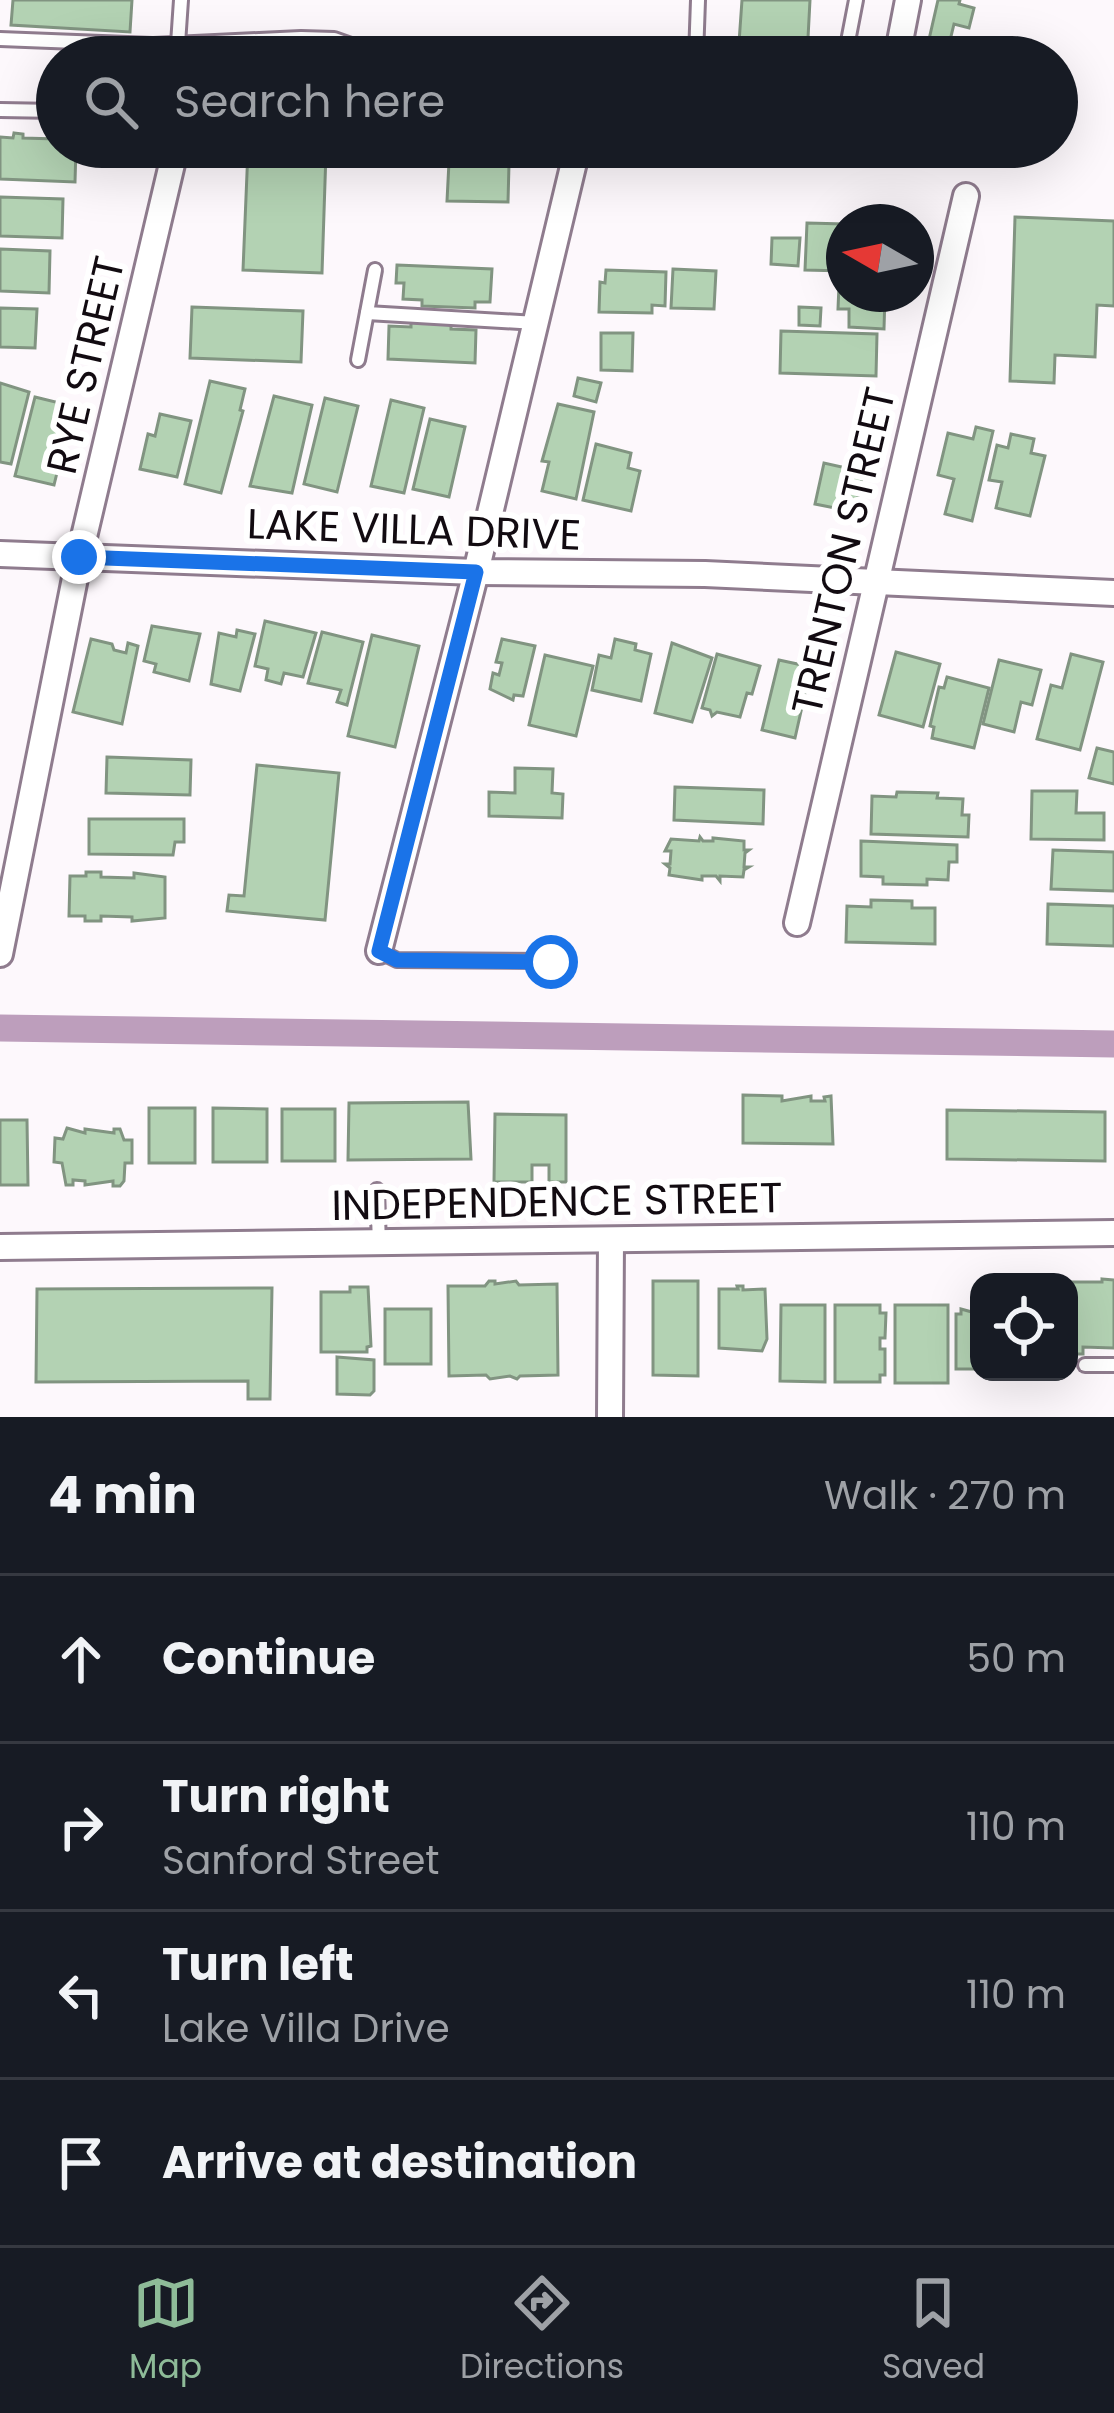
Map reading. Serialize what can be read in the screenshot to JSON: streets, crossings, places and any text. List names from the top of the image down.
{
  "streets": {
    "street": [
      "RYE STREET",
      "LAKE VILLA DRIVE",
      "TRENTON STREET",
      "INDEPENDENCE STREET"
    ]
  },
  "crossings": [
    ["RYE STREET", "LAKE VILLA DRIVE"],
    ["LAKE VILLA DRIVE", "TRENTON STREET"]
  ],
  "north": "left",
  "page": {
    "search": "Search here",
    "heading": ["4 min", "Walk · 270 m"],
    "list": [
      ["Continue", "50 m"],
      ["Turn right", "Sanford Street", "110 m"],
      ["Turn left", "Lake Villa Drive", "110 m"],
      "Arrive at destination"
    ],
    "nav": ["Map", "Directions", "Saved"]
  }
}
